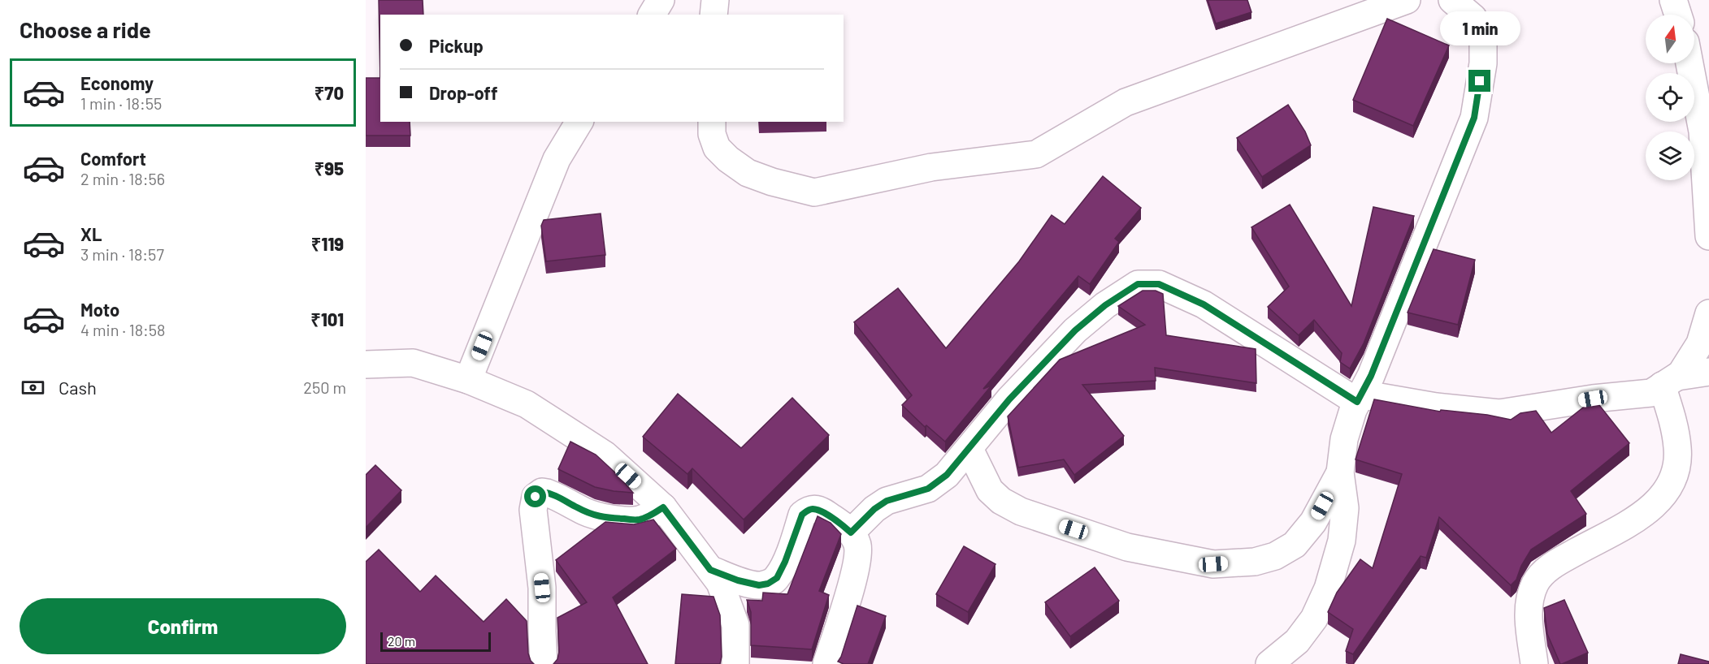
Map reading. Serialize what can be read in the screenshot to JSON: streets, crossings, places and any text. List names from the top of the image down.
{
  "scale_bar": "20 m",
  "north": "top",
  "page": {
    "heading": "Choose a ride",
    "bubble": "1 min",
    "banner": ["Pickup", "Drop-off"],
    "list": [
      {
        "name": "Economy",
        "note": "1 min · 18:55",
        "value": "₹70"
      },
      {
        "name": "Comfort",
        "note": "2 min · 18:56",
        "value": "₹95"
      },
      {
        "name": "XL",
        "note": "3 min · 18:57",
        "value": "₹119"
      },
      {
        "name": "Moto",
        "note": "4 min · 18:58",
        "value": "₹101"
      }
    ],
    "pay": ["Cash", "250 m"],
    "buttons": "Confirm",
    "scale": "20 m"
  }
}
